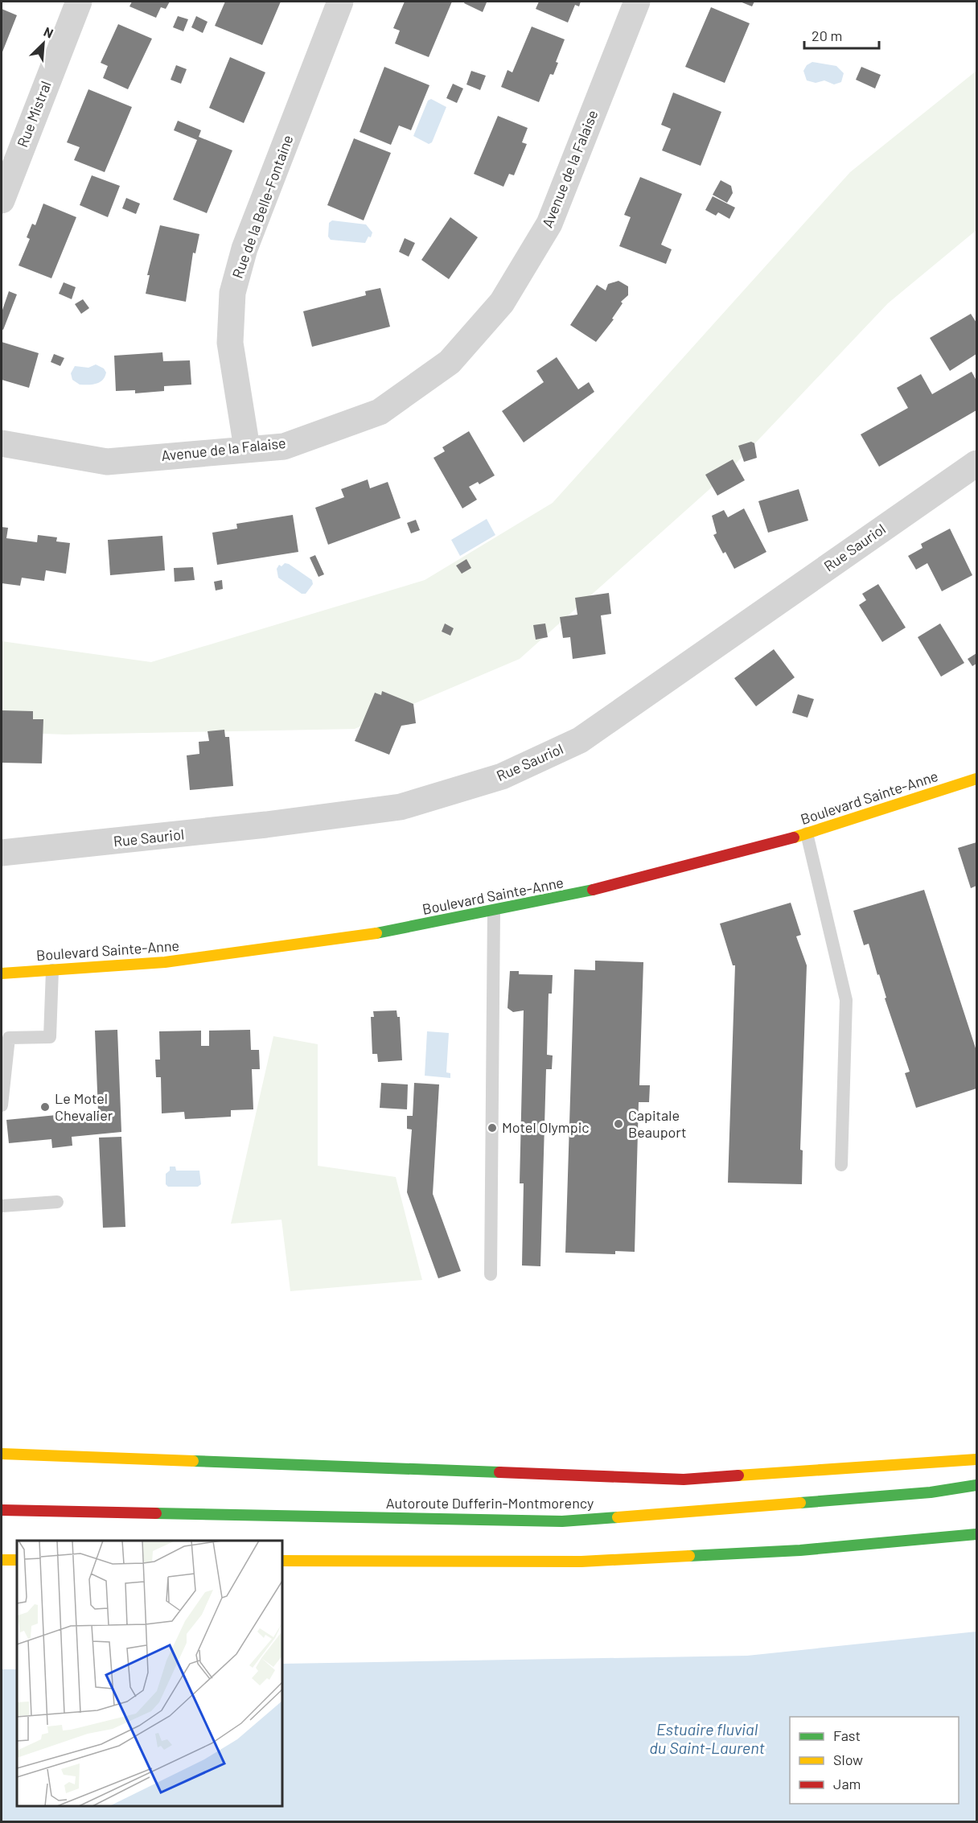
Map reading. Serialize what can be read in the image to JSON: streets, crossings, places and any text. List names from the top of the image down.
{
  "streets": {
    "main road": ["Boulevard Sainte-Anne", "Autoroute Dufferin-Montmorency"],
    "street": [
      "Rue Mistral",
      "Avenue de la Falaise",
      "Rue de la Belle-Fontaine",
      "Rue Sauriol"
    ]
  },
  "crossings": [
    ["Avenue de la Falaise", "Rue de la Belle-Fontaine"]
  ],
  "water": ["Estuaire fluvial du Saint-Laurent"],
  "places": ["Le Motel Chevalier", "Capitale Beauport", "Motel Olympic"],
  "legend": ["Fast", "Slow", "Jam"],
  "scale_bar": "20 m",
  "north": "top right"
}
